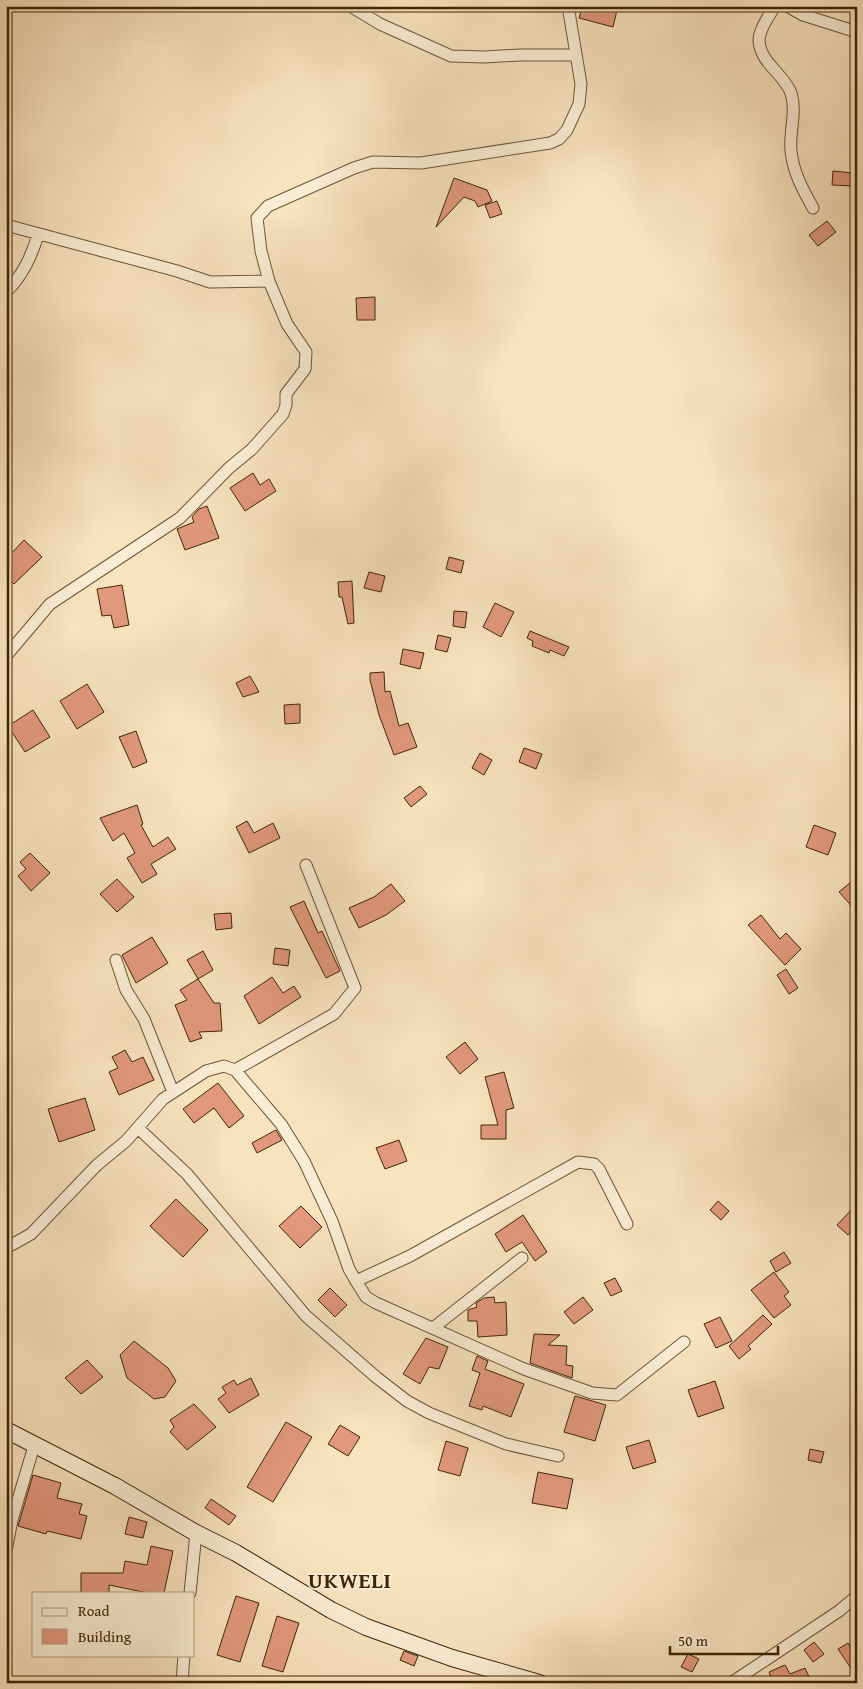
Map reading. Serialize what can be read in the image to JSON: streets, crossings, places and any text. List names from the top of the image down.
{
  "districts": ["UKWELI"],
  "legend": ["Road", "Building"],
  "scale_bar": "50 m"
}
